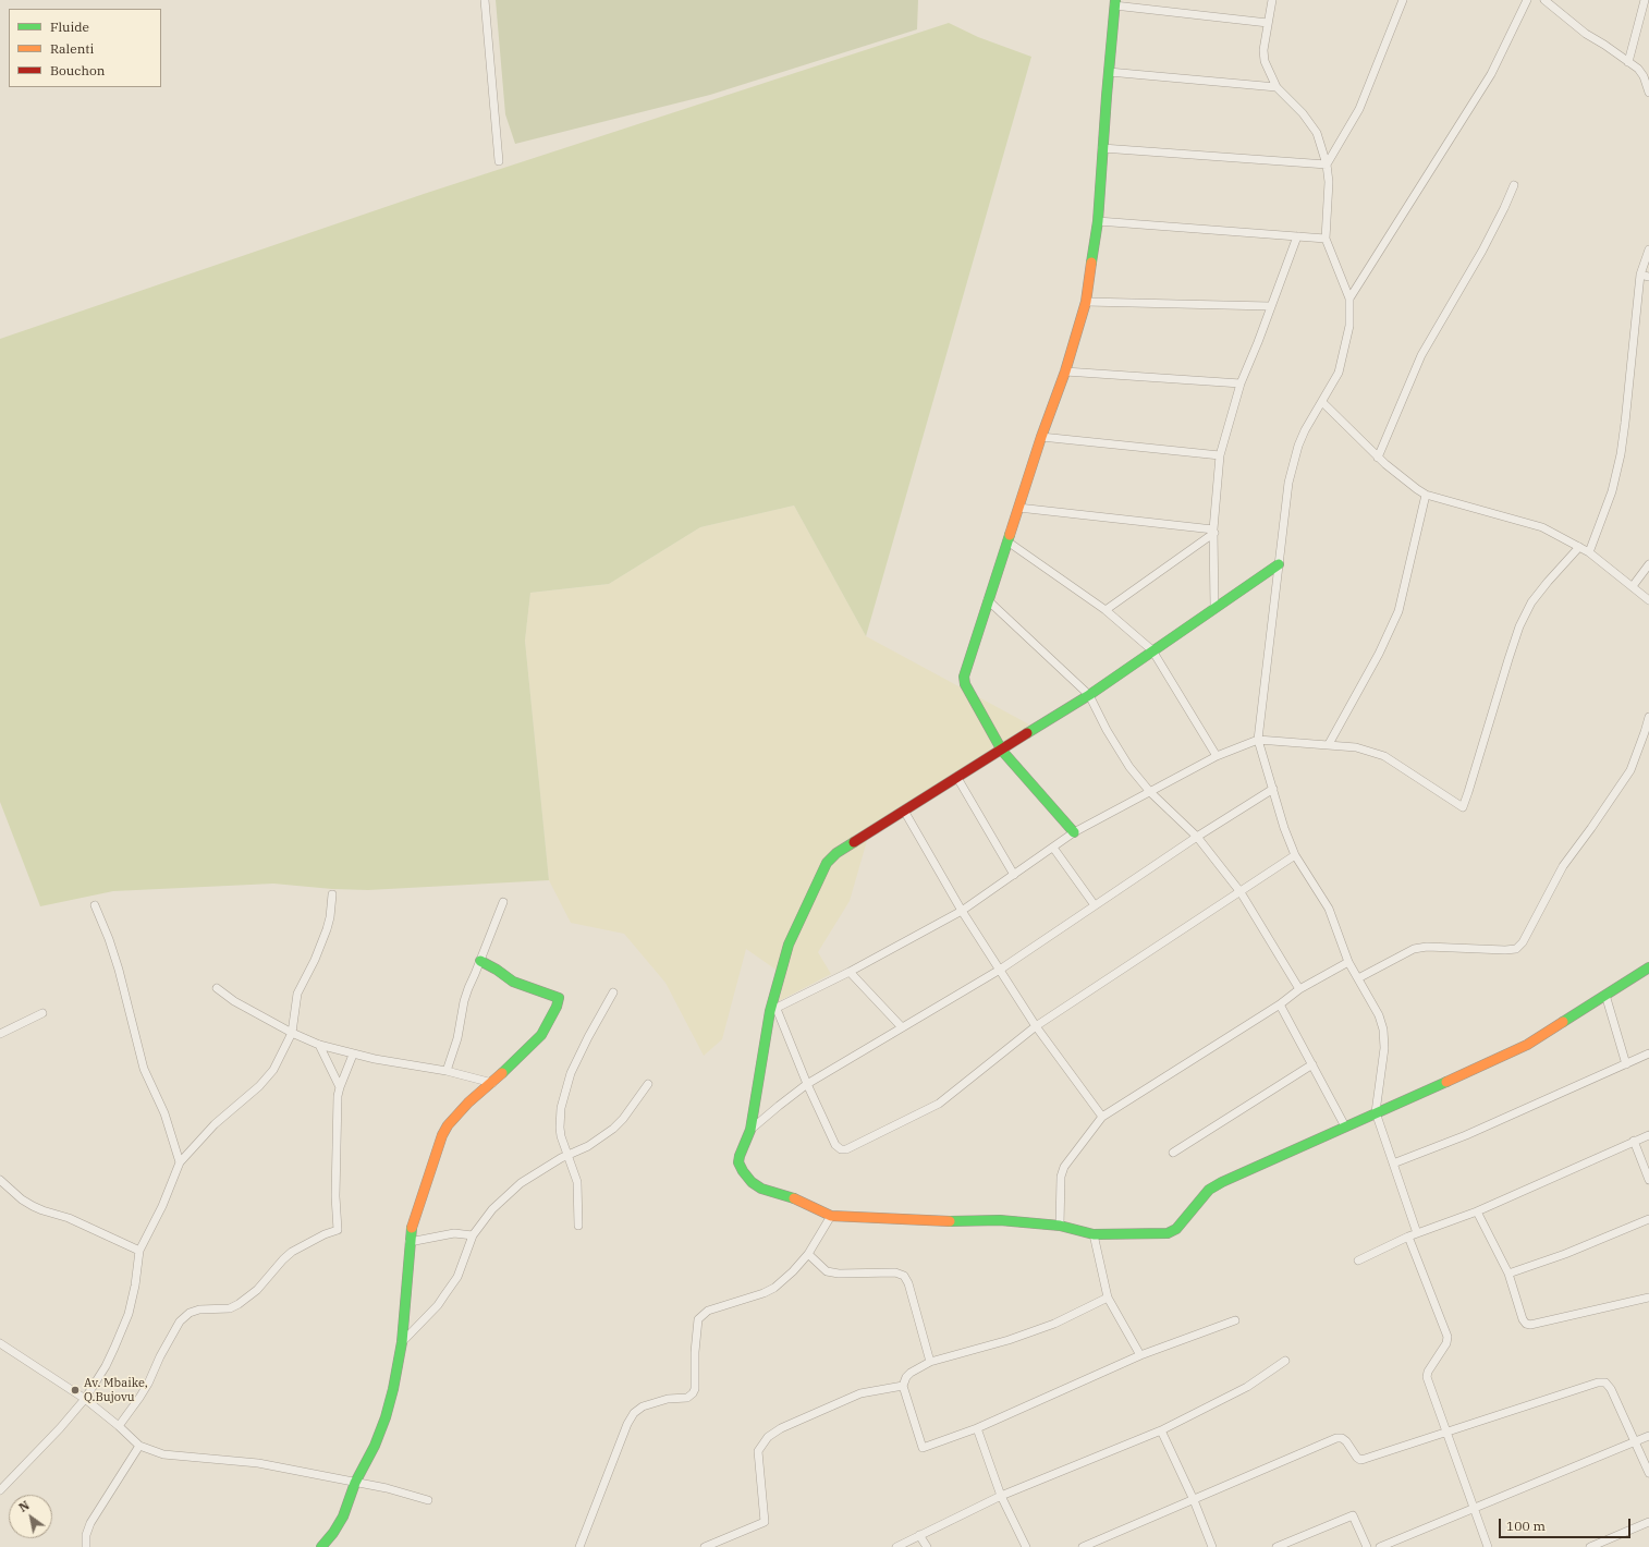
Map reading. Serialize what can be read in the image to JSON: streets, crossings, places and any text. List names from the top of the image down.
{
  "places": ["Av. Mbaike, Q.Bujovu"],
  "legend": ["Fluide", "Ralenti", "Bouchon"],
  "scale_bar": "100 m",
  "north": "top left"
}
